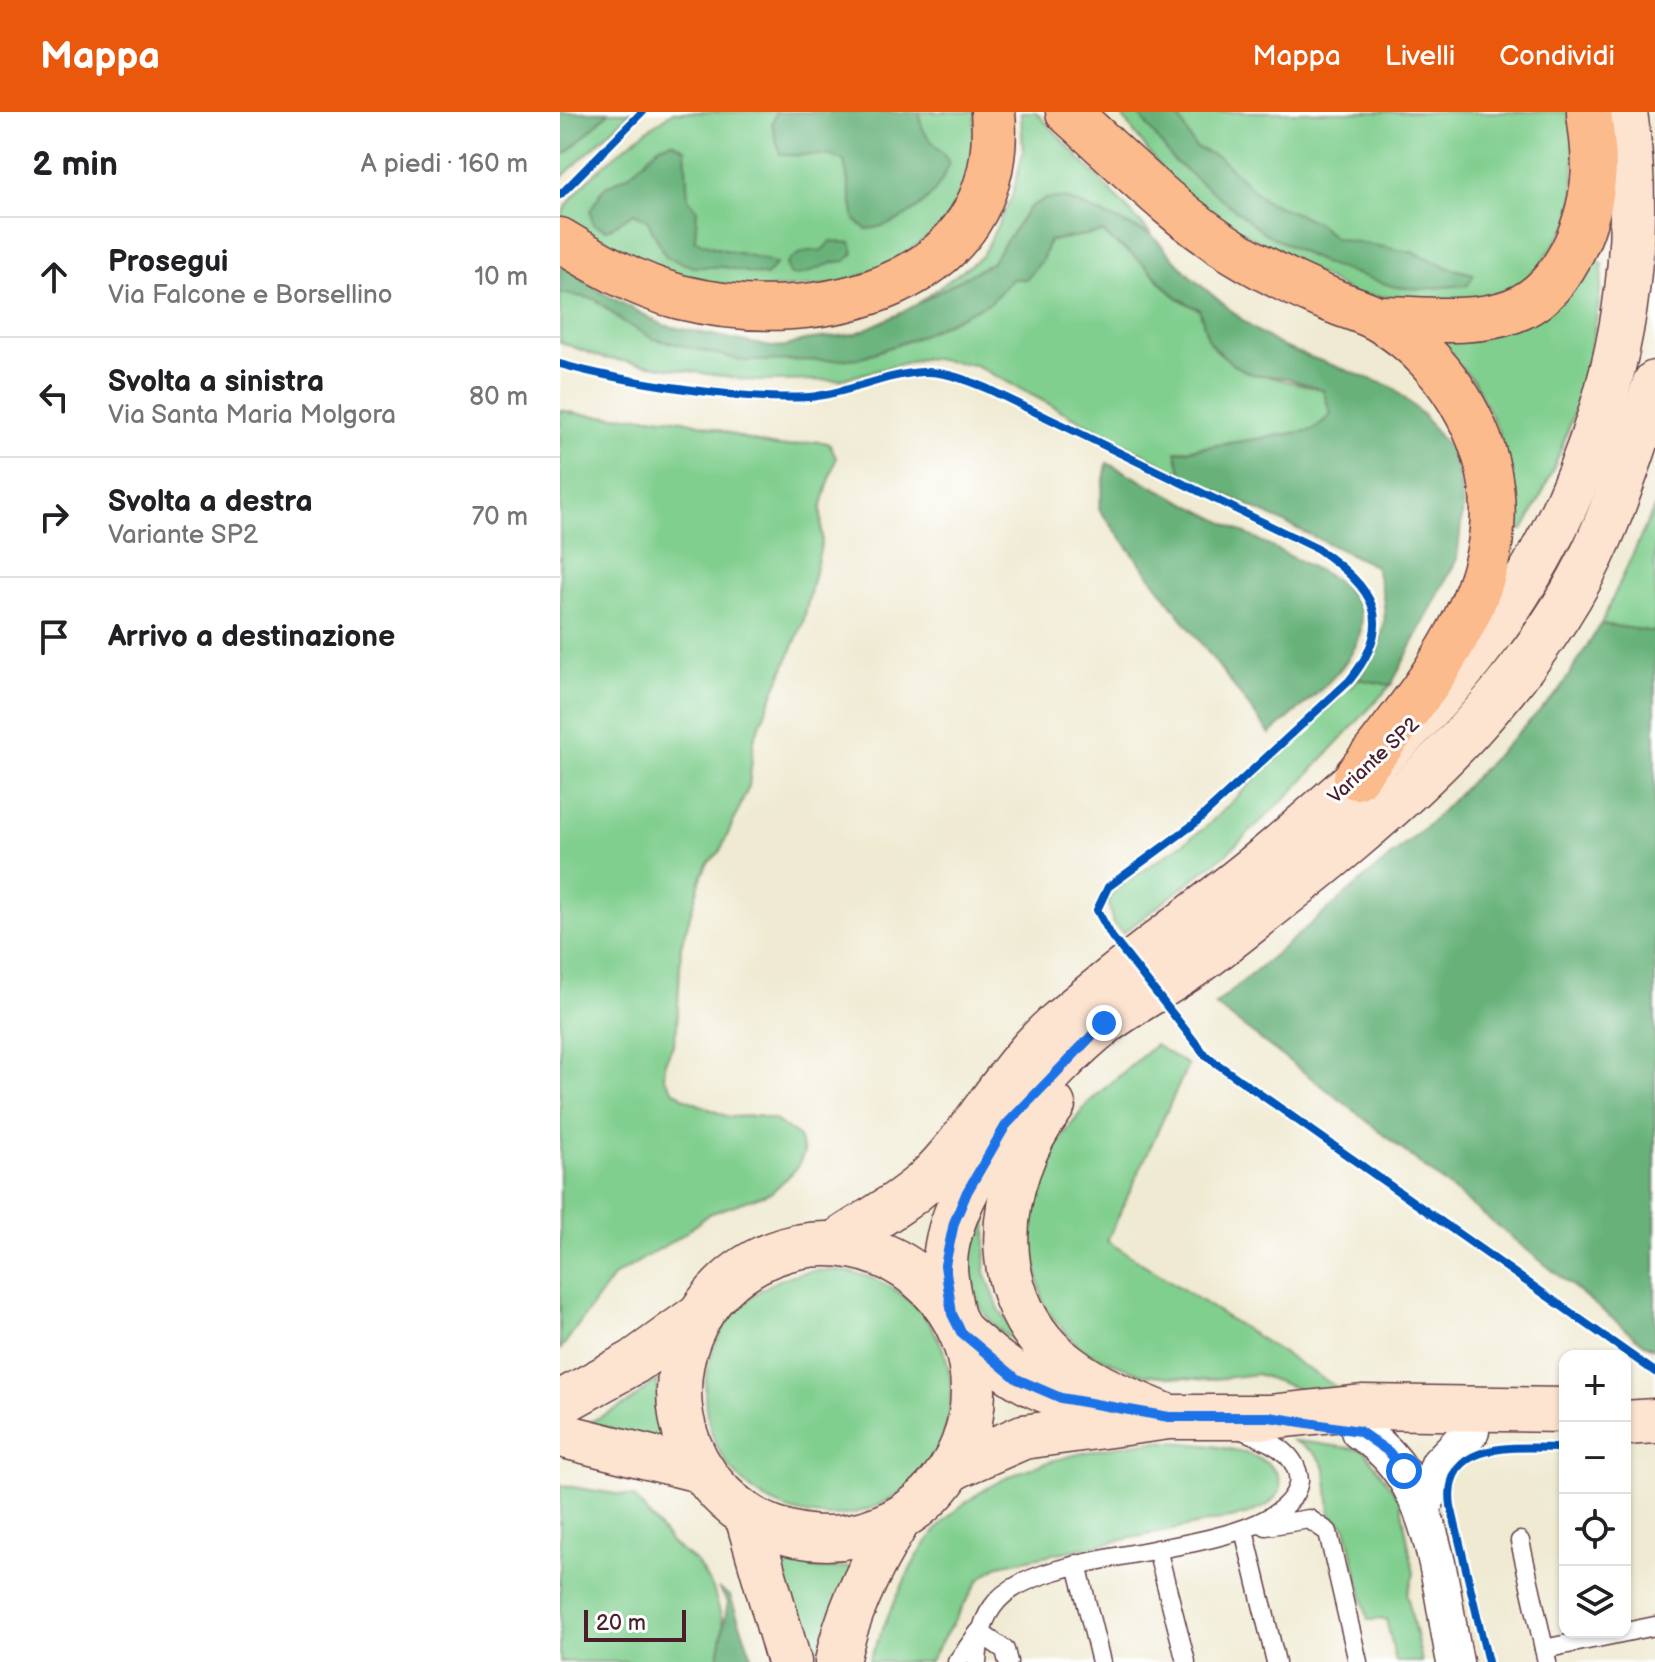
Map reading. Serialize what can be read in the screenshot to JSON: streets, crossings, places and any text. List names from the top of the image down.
{
  "streets": {
    "main road": ["Variante SP2"]
  },
  "scale_bar": "20 m",
  "page": {
    "header": "Mappa",
    "nav": ["Mappa", "Livelli", "Condividi"],
    "heading": ["2 min", "A piedi · 160 m"],
    "list": [
      ["Prosegui", "Via Falcone e Borsellino", "10 m"],
      ["Svolta a sinistra", "Via Santa Maria Molgora", "80 m"],
      ["Svolta a destra", "Variante SP2", "70 m"],
      "Arrivo a destinazione"
    ],
    "map_buttons": ["+", "−"],
    "scale": "20 m"
  }
}
